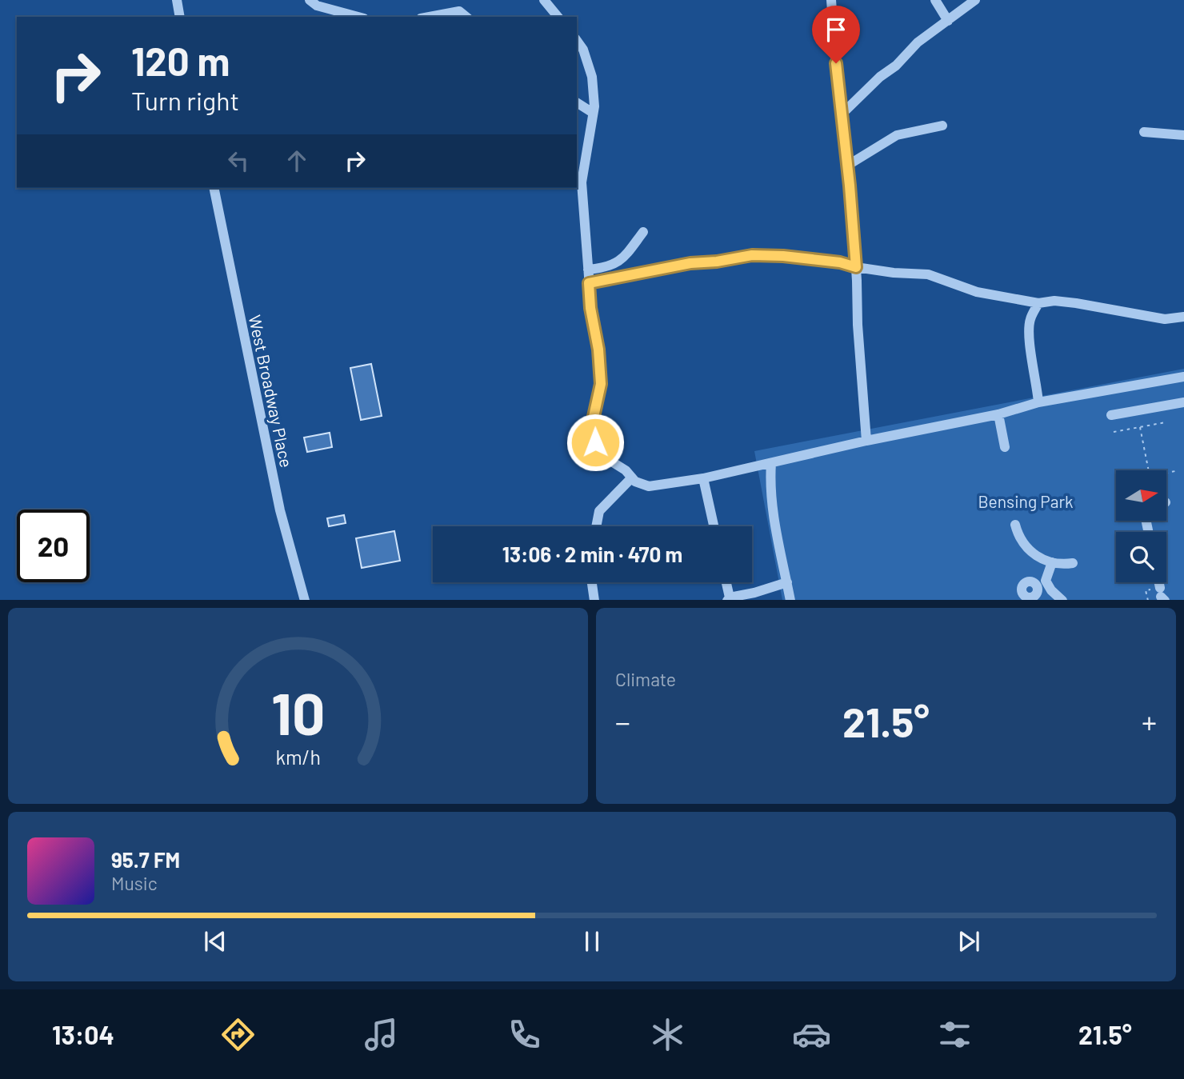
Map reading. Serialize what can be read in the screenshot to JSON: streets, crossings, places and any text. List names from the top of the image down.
{
  "streets": {
    "street": ["West Broadway Place"]
  },
  "parks": ["Bensing Park"],
  "north": "right",
  "page": {
    "turn": ["120 m", "Turn right"],
    "limit": "20",
    "trip": "13:06 · 2 min · 470 m",
    "tile": "Climate",
    "heat": ["−", "21.5°", "+"],
    "song": ["95.7 FM", "Music"],
    "tabs": ["13:04", "21.5°"],
    "gauge": ["10", "km/h"]
  }
}
